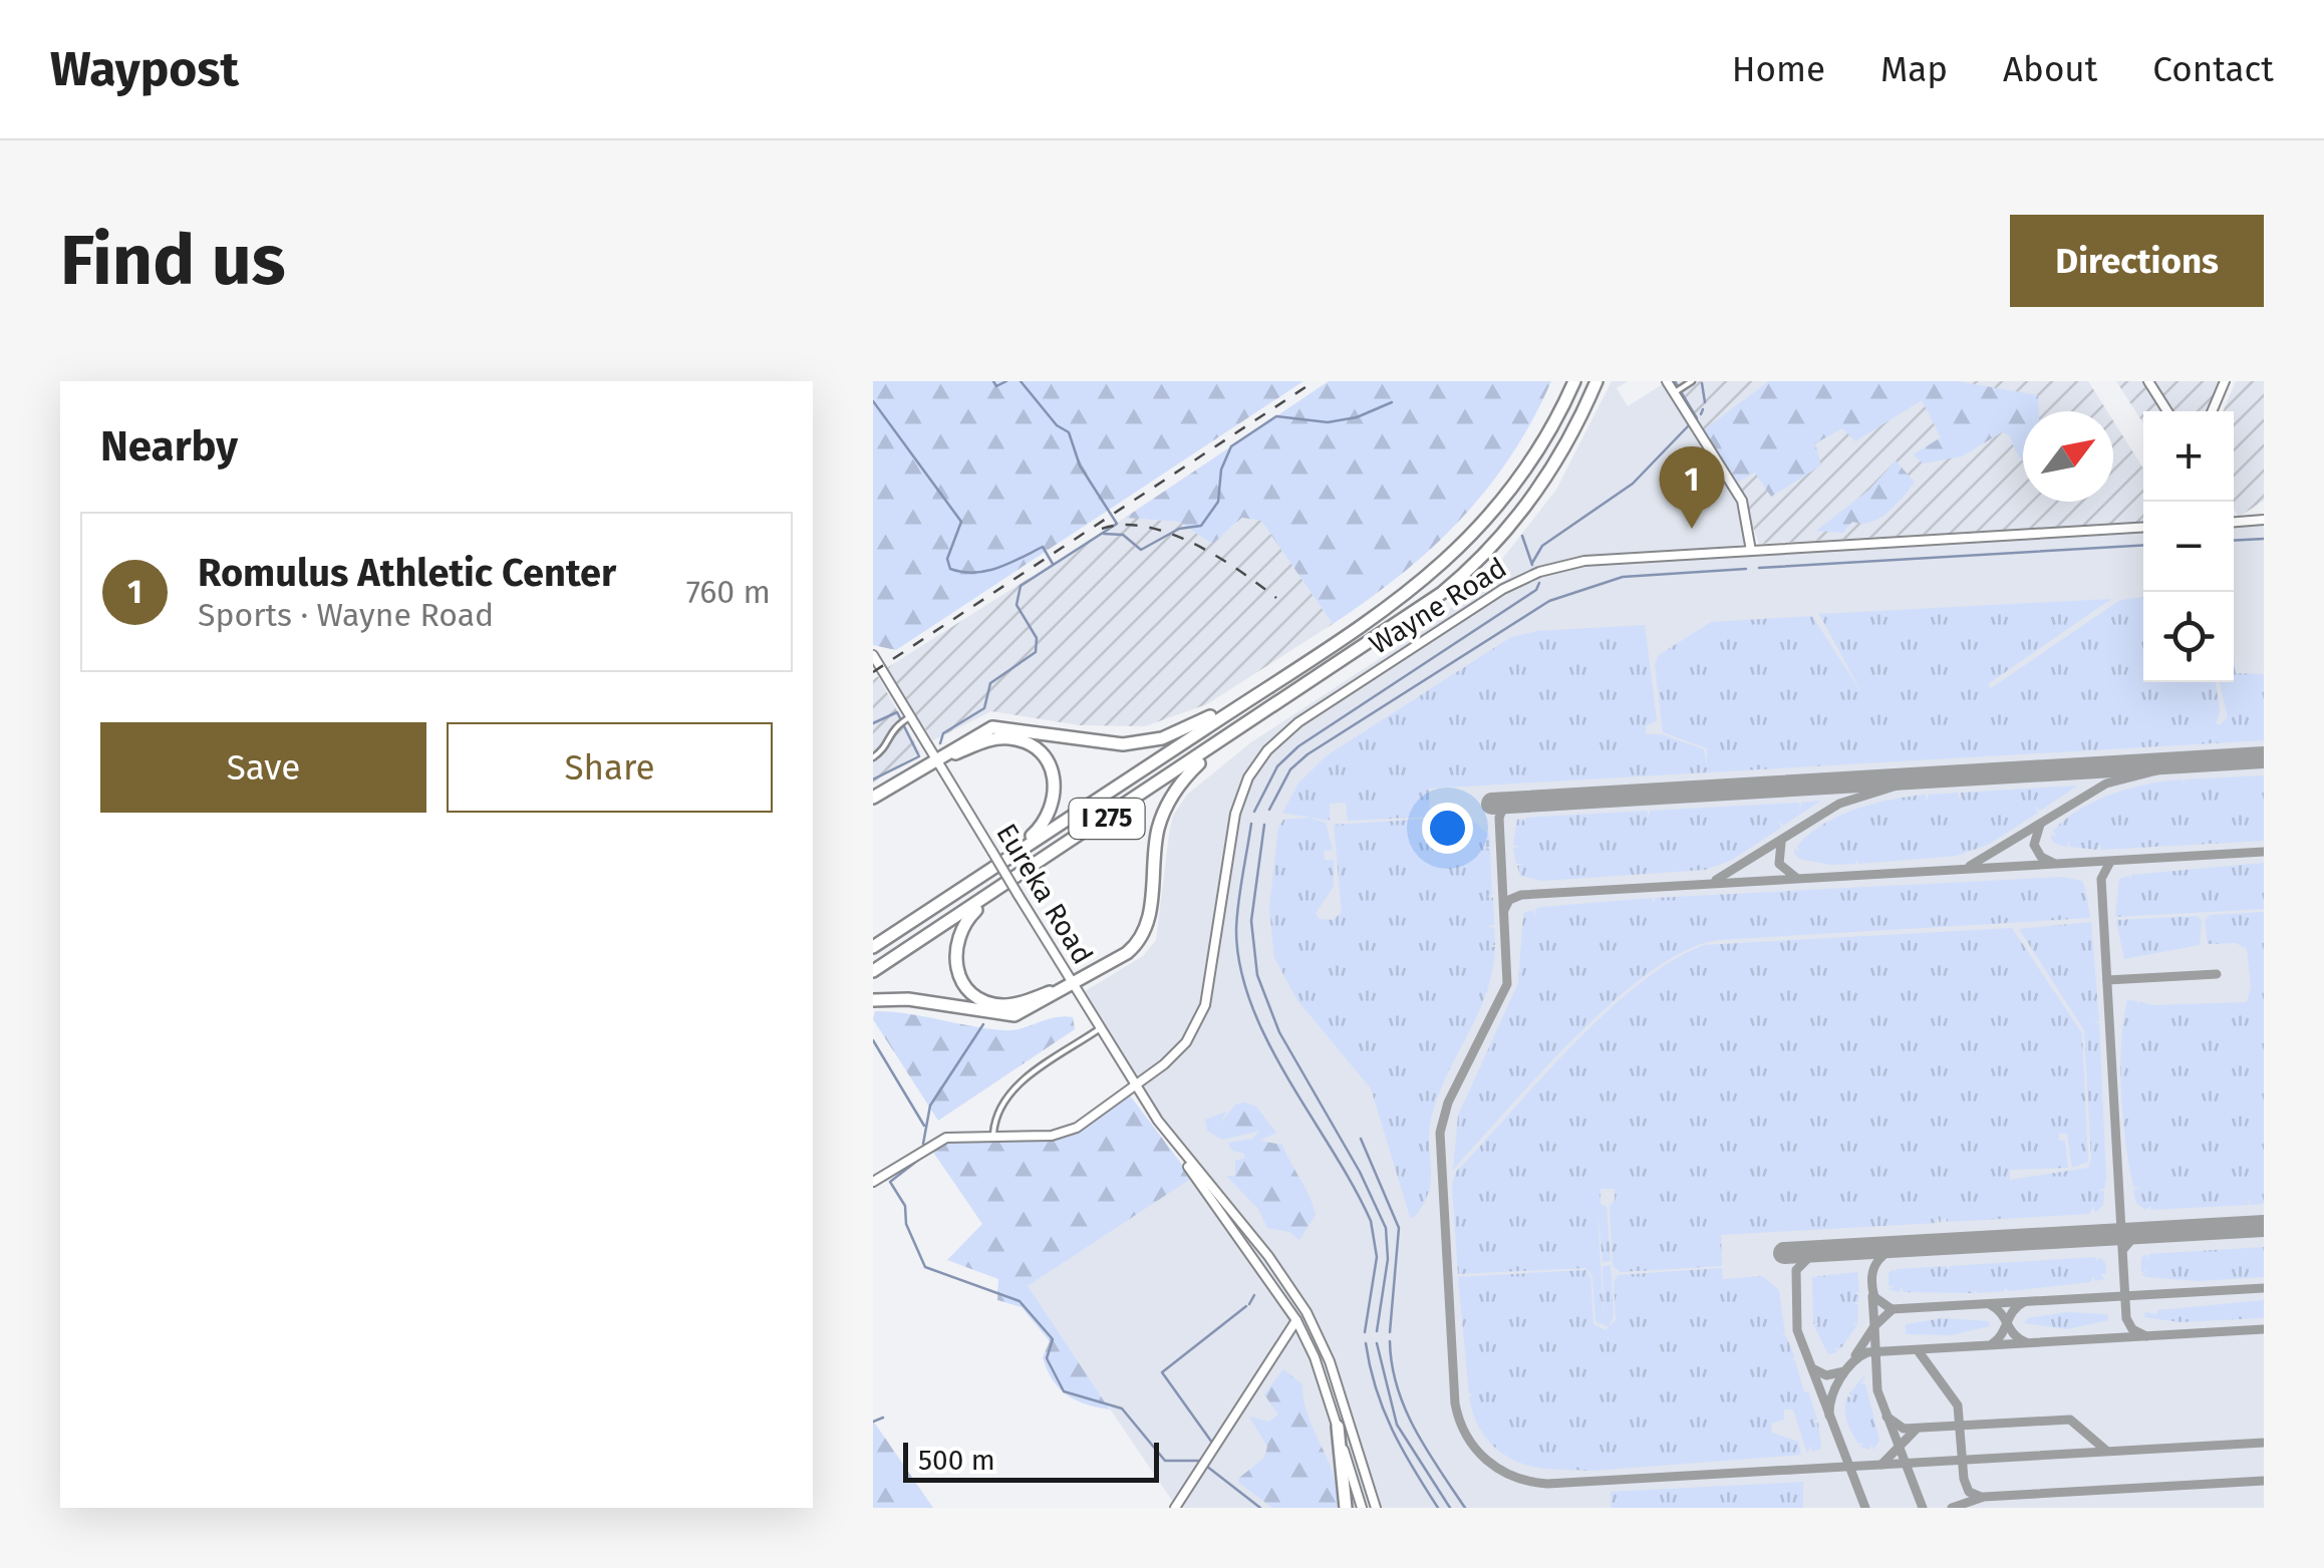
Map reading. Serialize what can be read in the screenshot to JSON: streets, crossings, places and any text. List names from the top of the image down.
{
  "streets": {
    "highway": ["I 275"],
    "main road": ["Wayne Road", "Eureka Road"]
  },
  "crossings": [
    ["Wayne Road", "Eureka Road"]
  ],
  "scale_bar": "500 m",
  "north": "top right",
  "page": {
    "header": "Waypost",
    "nav": [
      "Home",
      "Map",
      "About",
      "Contact"
    ],
    "buttons": [
      "Directions",
      ["Save", "Share"]
    ],
    "title": "Find us",
    "heading": "Nearby",
    "map_buttons": ["+", "−"],
    "pins": "1",
    "list": [
      {
        "mark": "1",
        "name": "Romulus Athletic Center",
        "note": "Sports · Wayne Road",
        "value": "760 m"
      }
    ],
    "scale": "500 m"
  }
}
